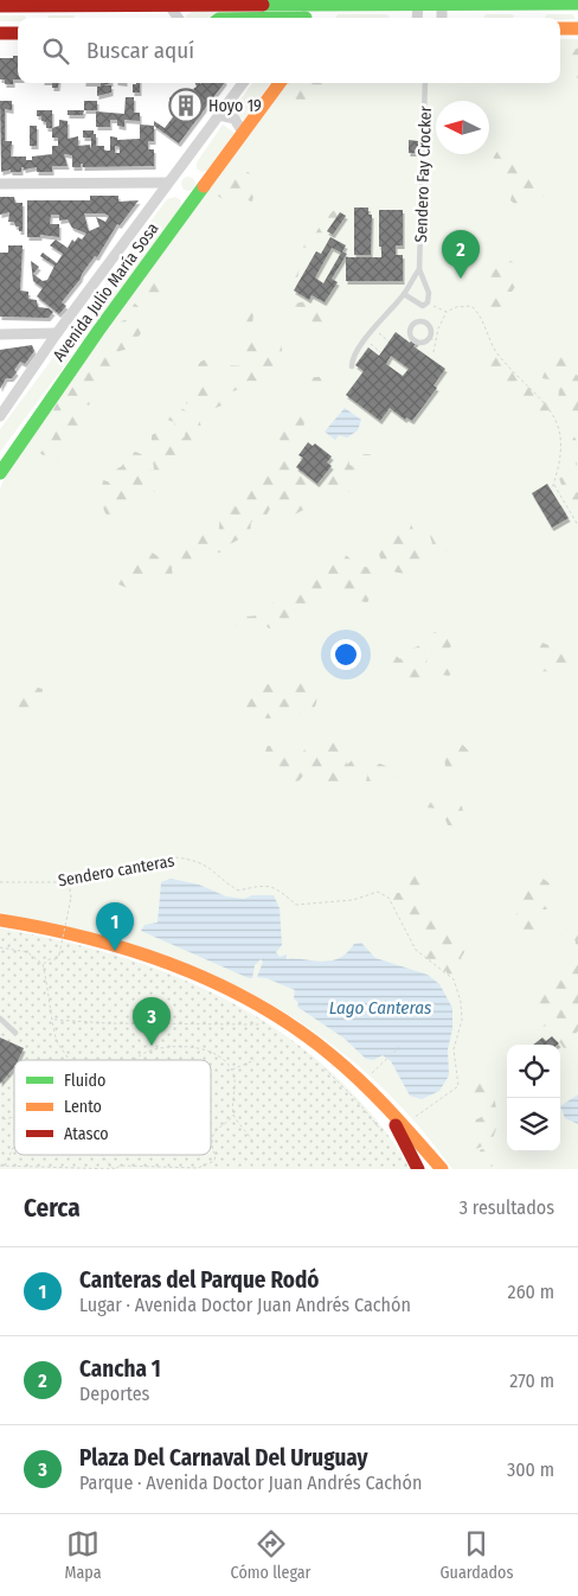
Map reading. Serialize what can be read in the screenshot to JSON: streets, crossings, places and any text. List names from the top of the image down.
{
  "streets": {
    "main road": ["Avenida Julio María Sosa"],
    "lane": ["Sendero Fay Crocker"],
    "path": ["Sendero canteras"]
  },
  "water": ["Lago Canteras"],
  "places": {
    "building": ["Hoyo 19"]
  },
  "legend": ["Fluido", "Lento", "Atasco"],
  "north": "left",
  "page": {
    "search": "Buscar aquí",
    "pins": ["2", "1", "3"],
    "heading": ["Cerca", "3 resultados"],
    "list": [
      {
        "mark": "1",
        "name": "Canteras del Parque Rodó",
        "note": "Lugar · Avenida Doctor Juan Andrés Cachón",
        "value": "260 m"
      },
      {
        "mark": "2",
        "name": "Cancha 1",
        "note": "Deportes",
        "value": "270 m"
      },
      {
        "mark": "3",
        "name": "Plaza Del Carnaval Del Uruguay",
        "note": "Parque · Avenida Doctor Juan Andrés Cachón",
        "value": "300 m"
      }
    ],
    "nav": ["Mapa", "Cómo llegar", "Guardados"]
  }
}
